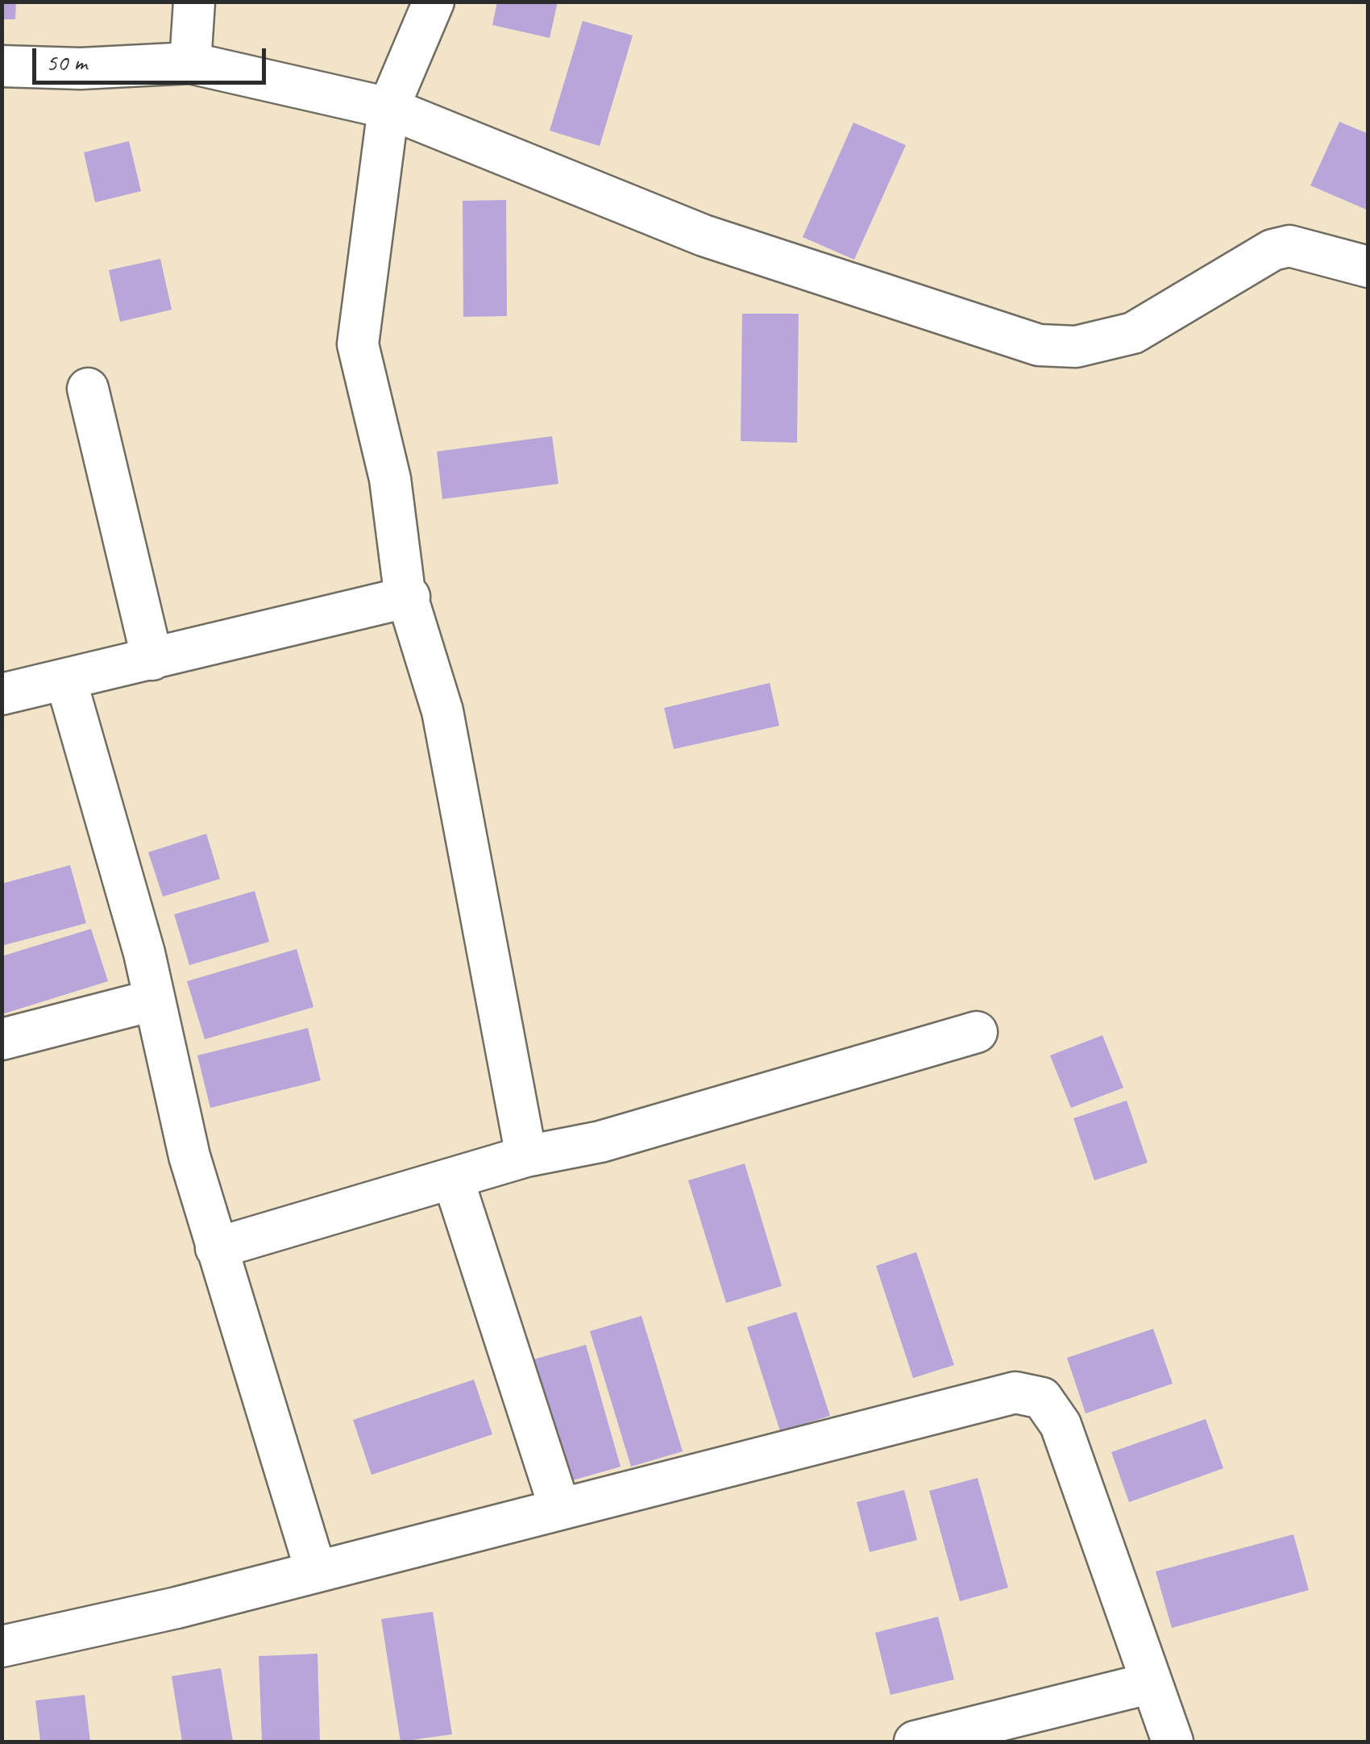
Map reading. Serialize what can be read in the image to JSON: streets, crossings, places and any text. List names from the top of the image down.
{
  "scale_bar": "50 m"
}
